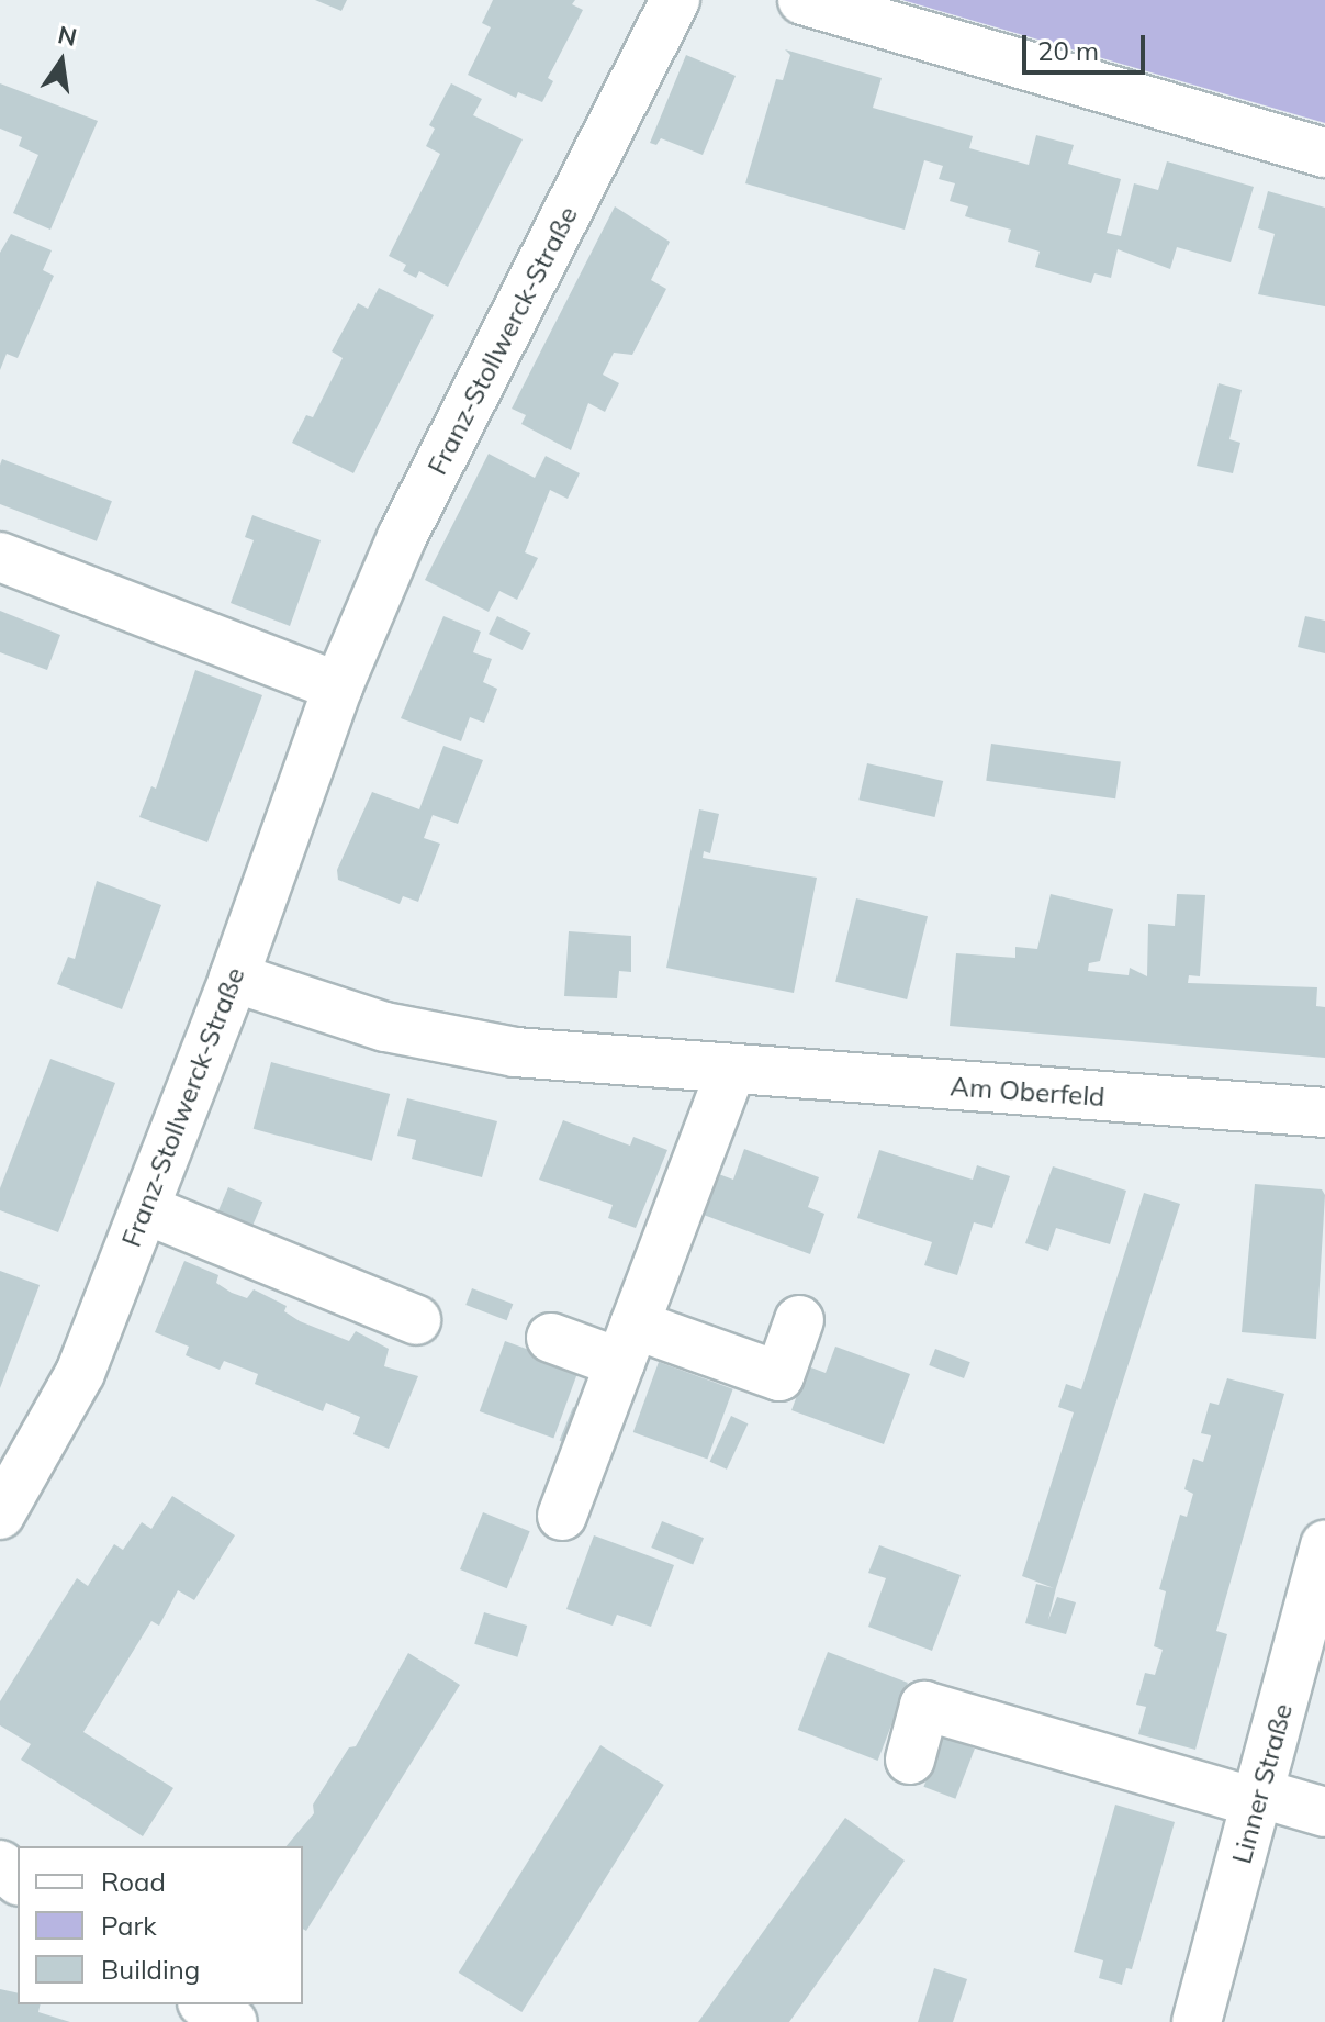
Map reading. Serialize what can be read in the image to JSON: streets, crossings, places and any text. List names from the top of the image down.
{
  "streets": {
    "street": ["Franz-Stollwerck-Straße", "Am Oberfeld", "Linner Straße"]
  },
  "crossings": [
    ["Franz-Stollwerck-Straße", "Am Oberfeld"]
  ],
  "legend": ["Road", "Park", "Building"],
  "scale_bar": "20 m",
  "north": "top"
}
